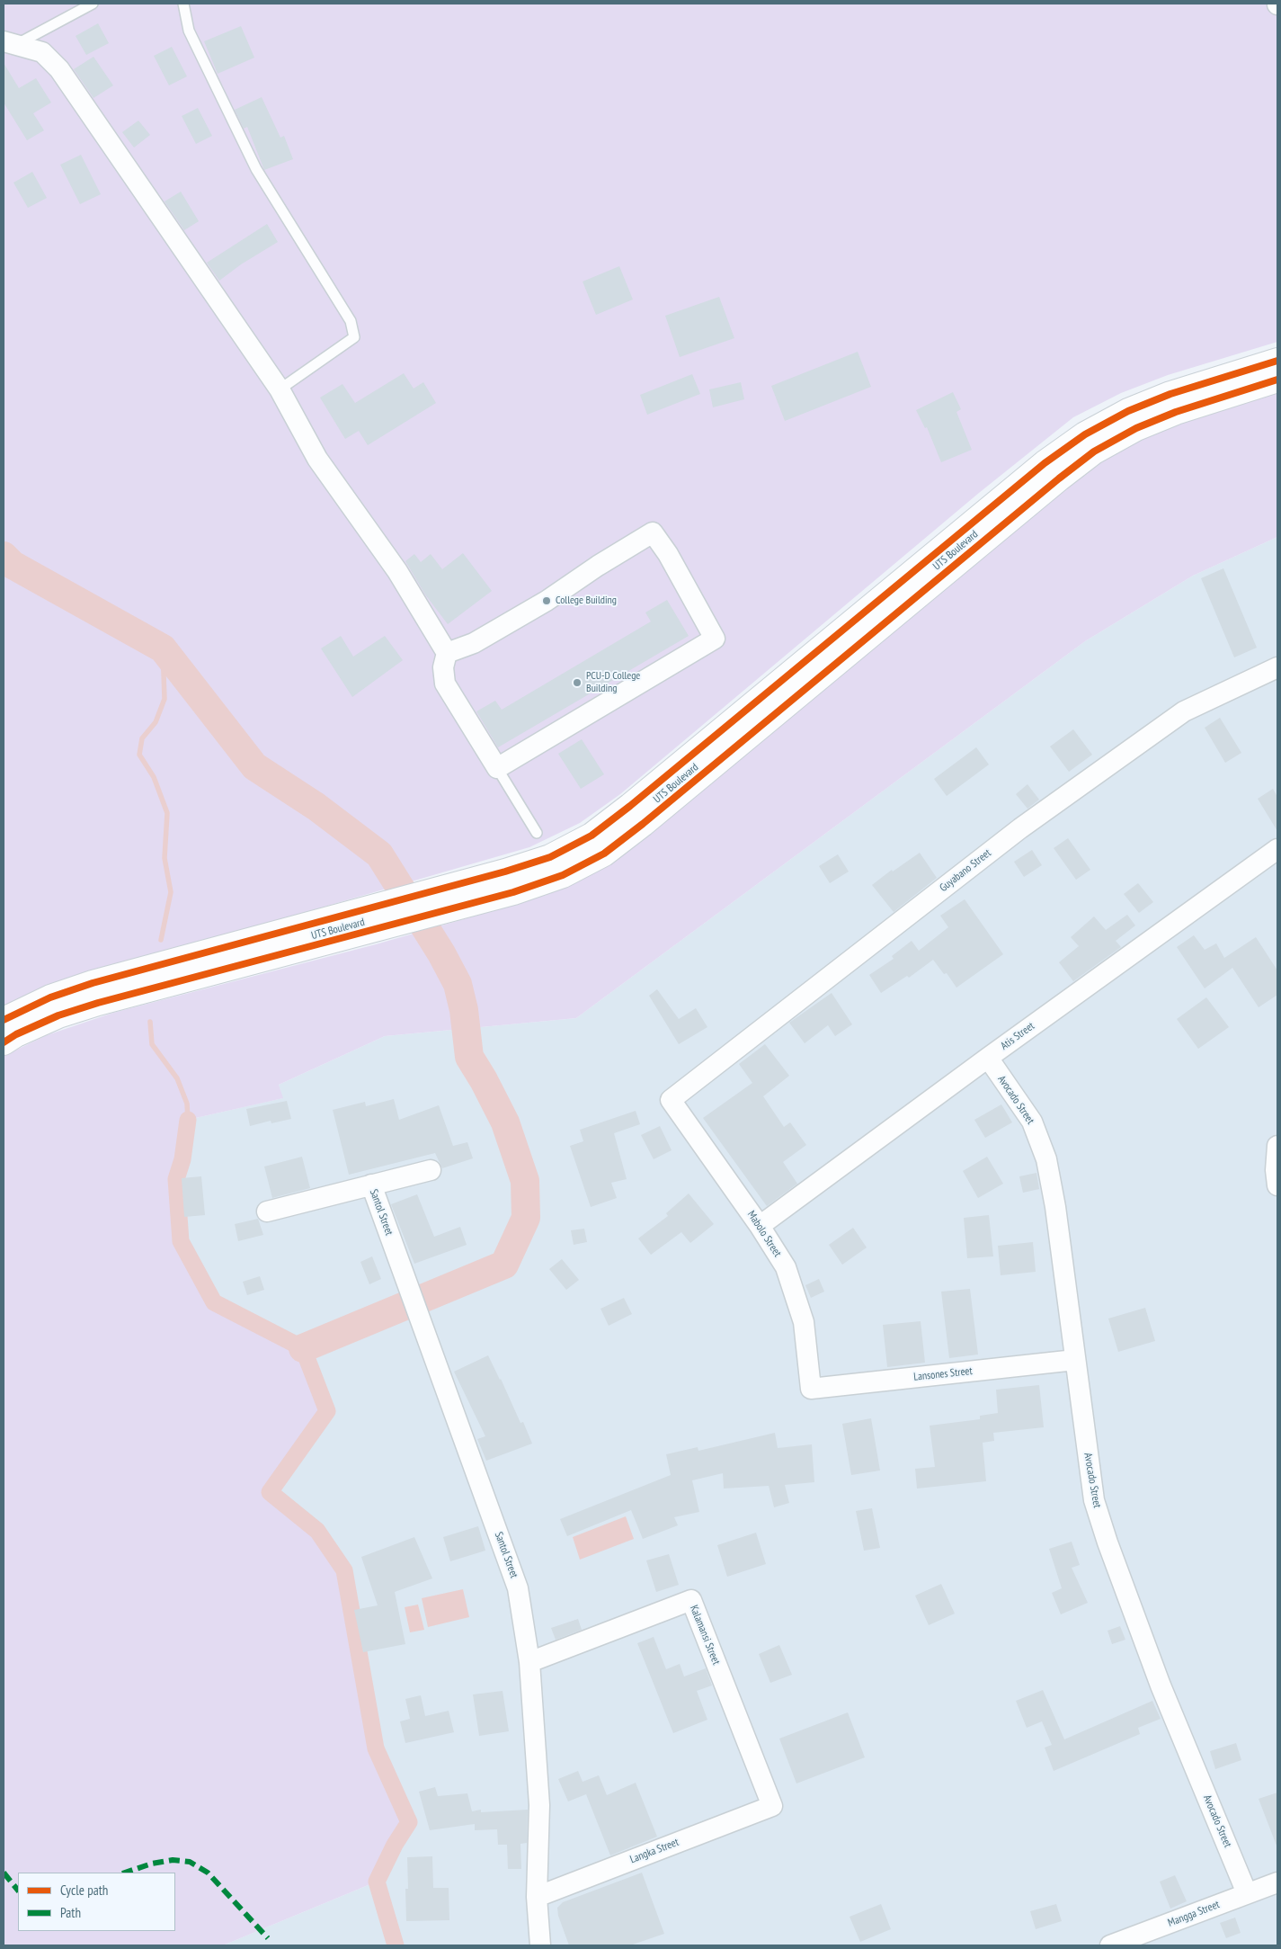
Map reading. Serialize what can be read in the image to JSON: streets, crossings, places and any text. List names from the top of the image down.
{
  "streets": {
    "main road": ["UTS Boulevard"],
    "street": [
      "Guyabano Street",
      "Atis Street",
      "Avocado Street",
      "Santol Street",
      "Mabolo Street",
      "Lansones Street",
      "Kalamansi Street",
      "Langka Street",
      "Mangga Street"
    ]
  },
  "crossings": [
    ["Guyabano Street", "Mabolo Street"],
    ["Atis Street", "Avocado Street"],
    ["Atis Street", "Mabolo Street"],
    ["Avocado Street", "Lansones Street"],
    ["Avocado Street", "Mangga Street"],
    ["Santol Street", "Kalamansi Street"],
    ["Santol Street", "Langka Street"],
    ["Mabolo Street", "Lansones Street"],
    ["Kalamansi Street", "Langka Street"]
  ],
  "places": ["College Building", "PCU-D College Building"],
  "legend": ["Cycle path", "Path"]
}
